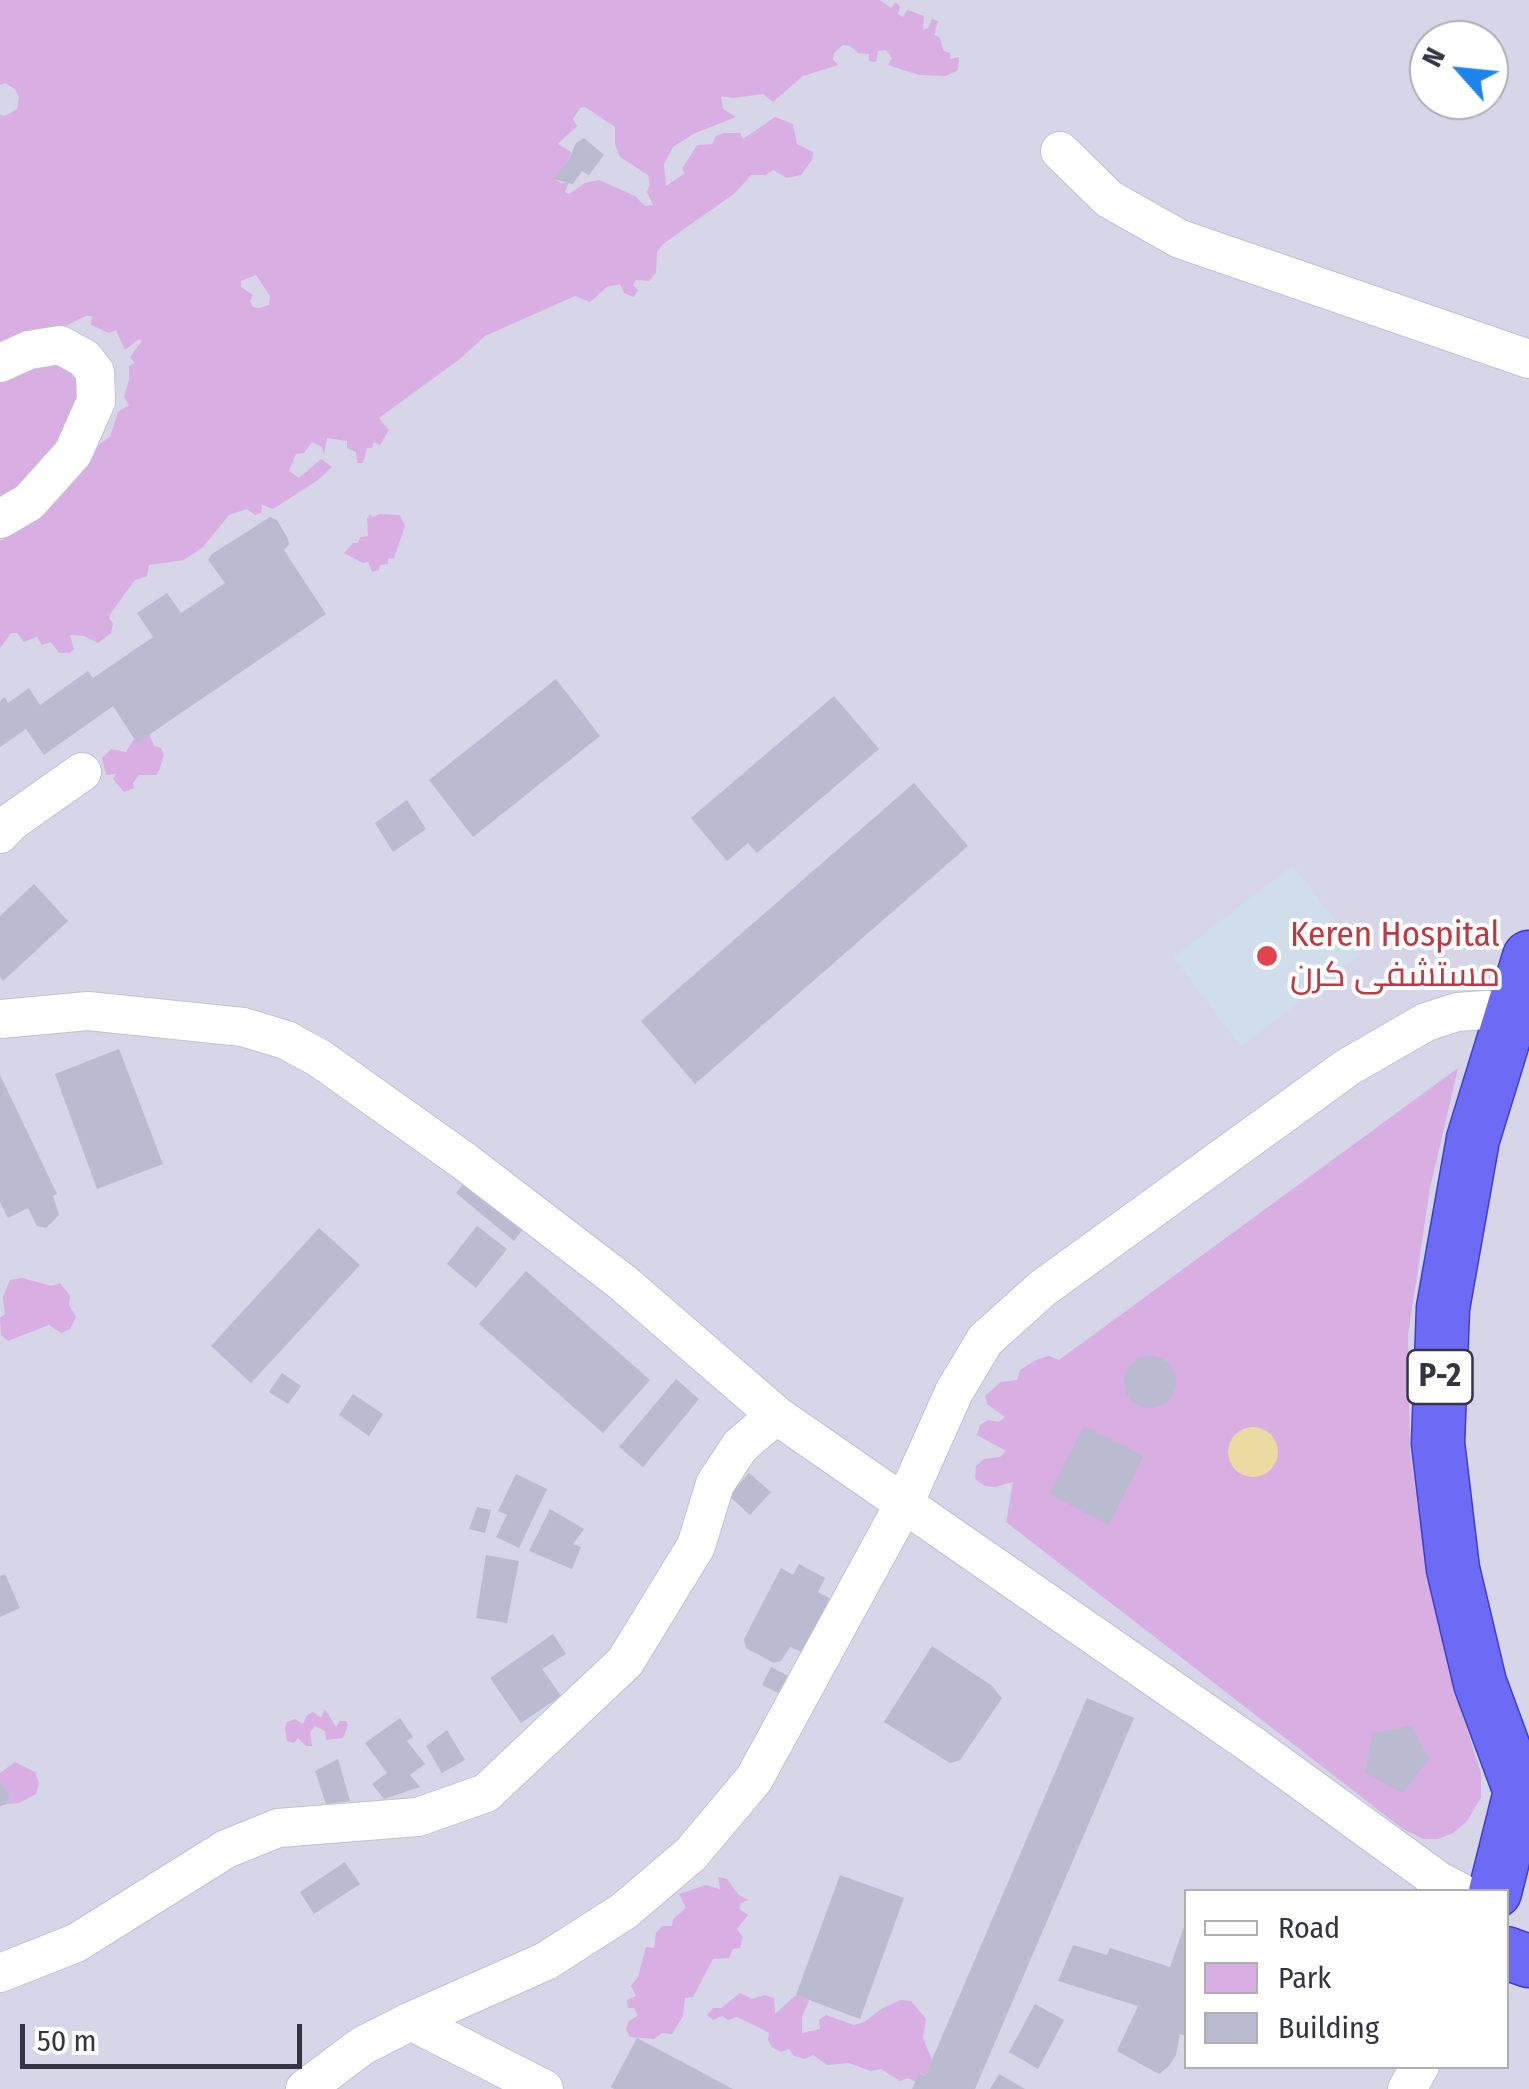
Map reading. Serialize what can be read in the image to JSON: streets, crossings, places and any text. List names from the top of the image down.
{
  "streets": {
    "highway": ["P-2"]
  },
  "places": ["Keren Hospital مستشفى كرن"],
  "legend": ["Road", "Park", "Building"],
  "scale_bar": "50 m",
  "north": "top left"
}
